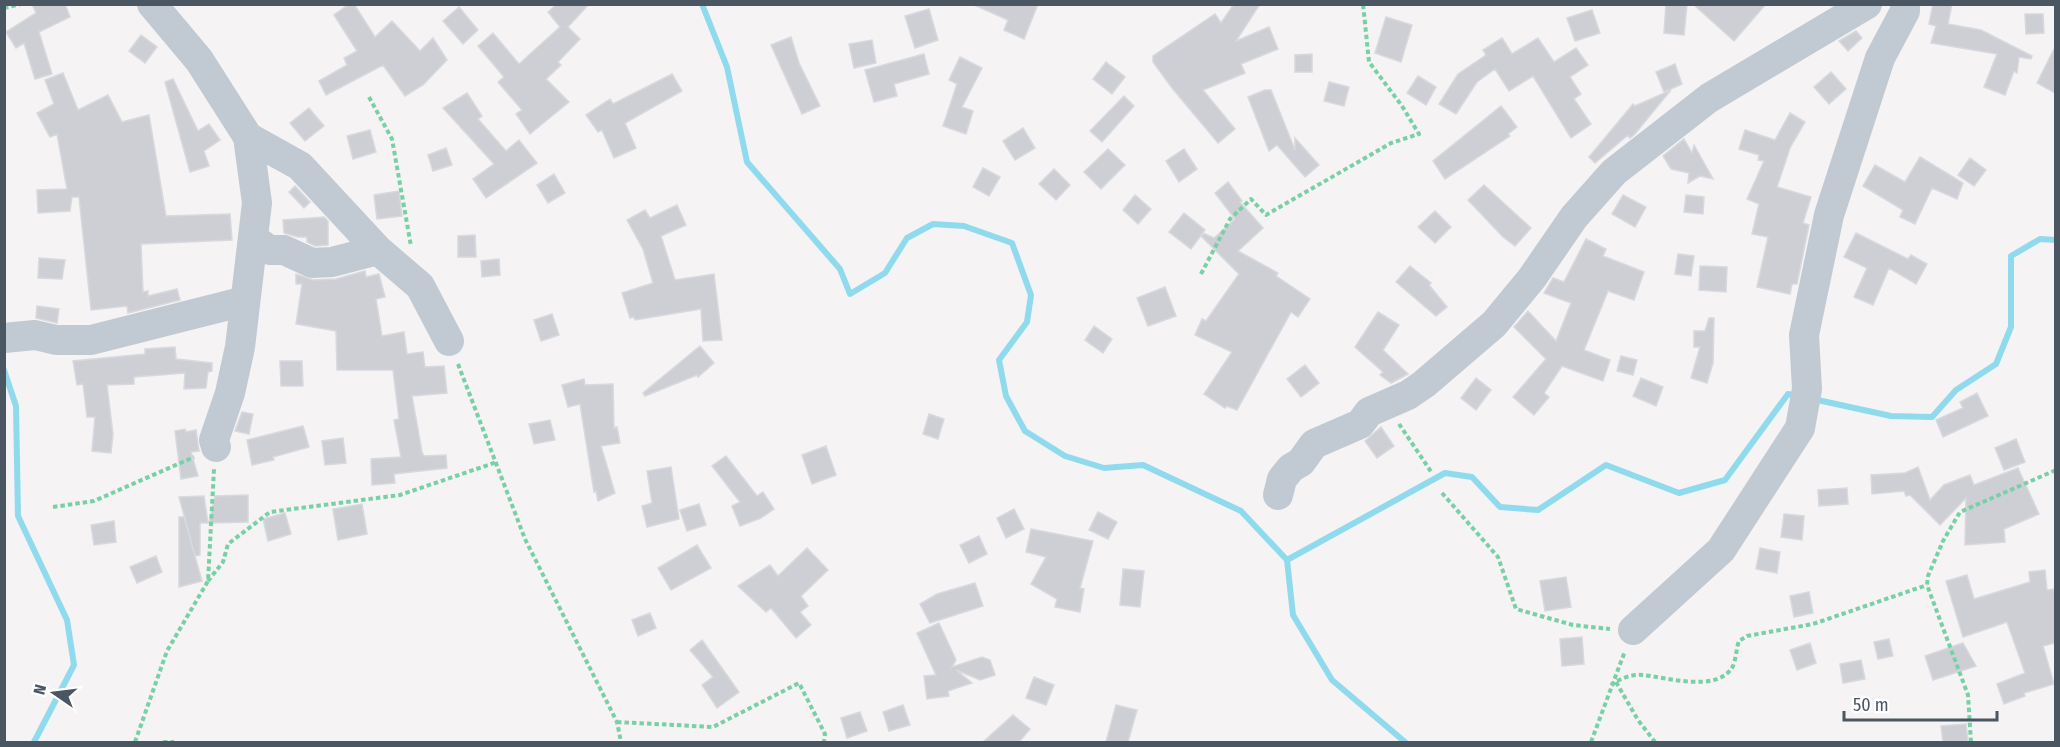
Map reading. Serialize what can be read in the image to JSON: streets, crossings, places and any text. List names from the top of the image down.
{
  "scale_bar": "50 m",
  "north": "left"
}
